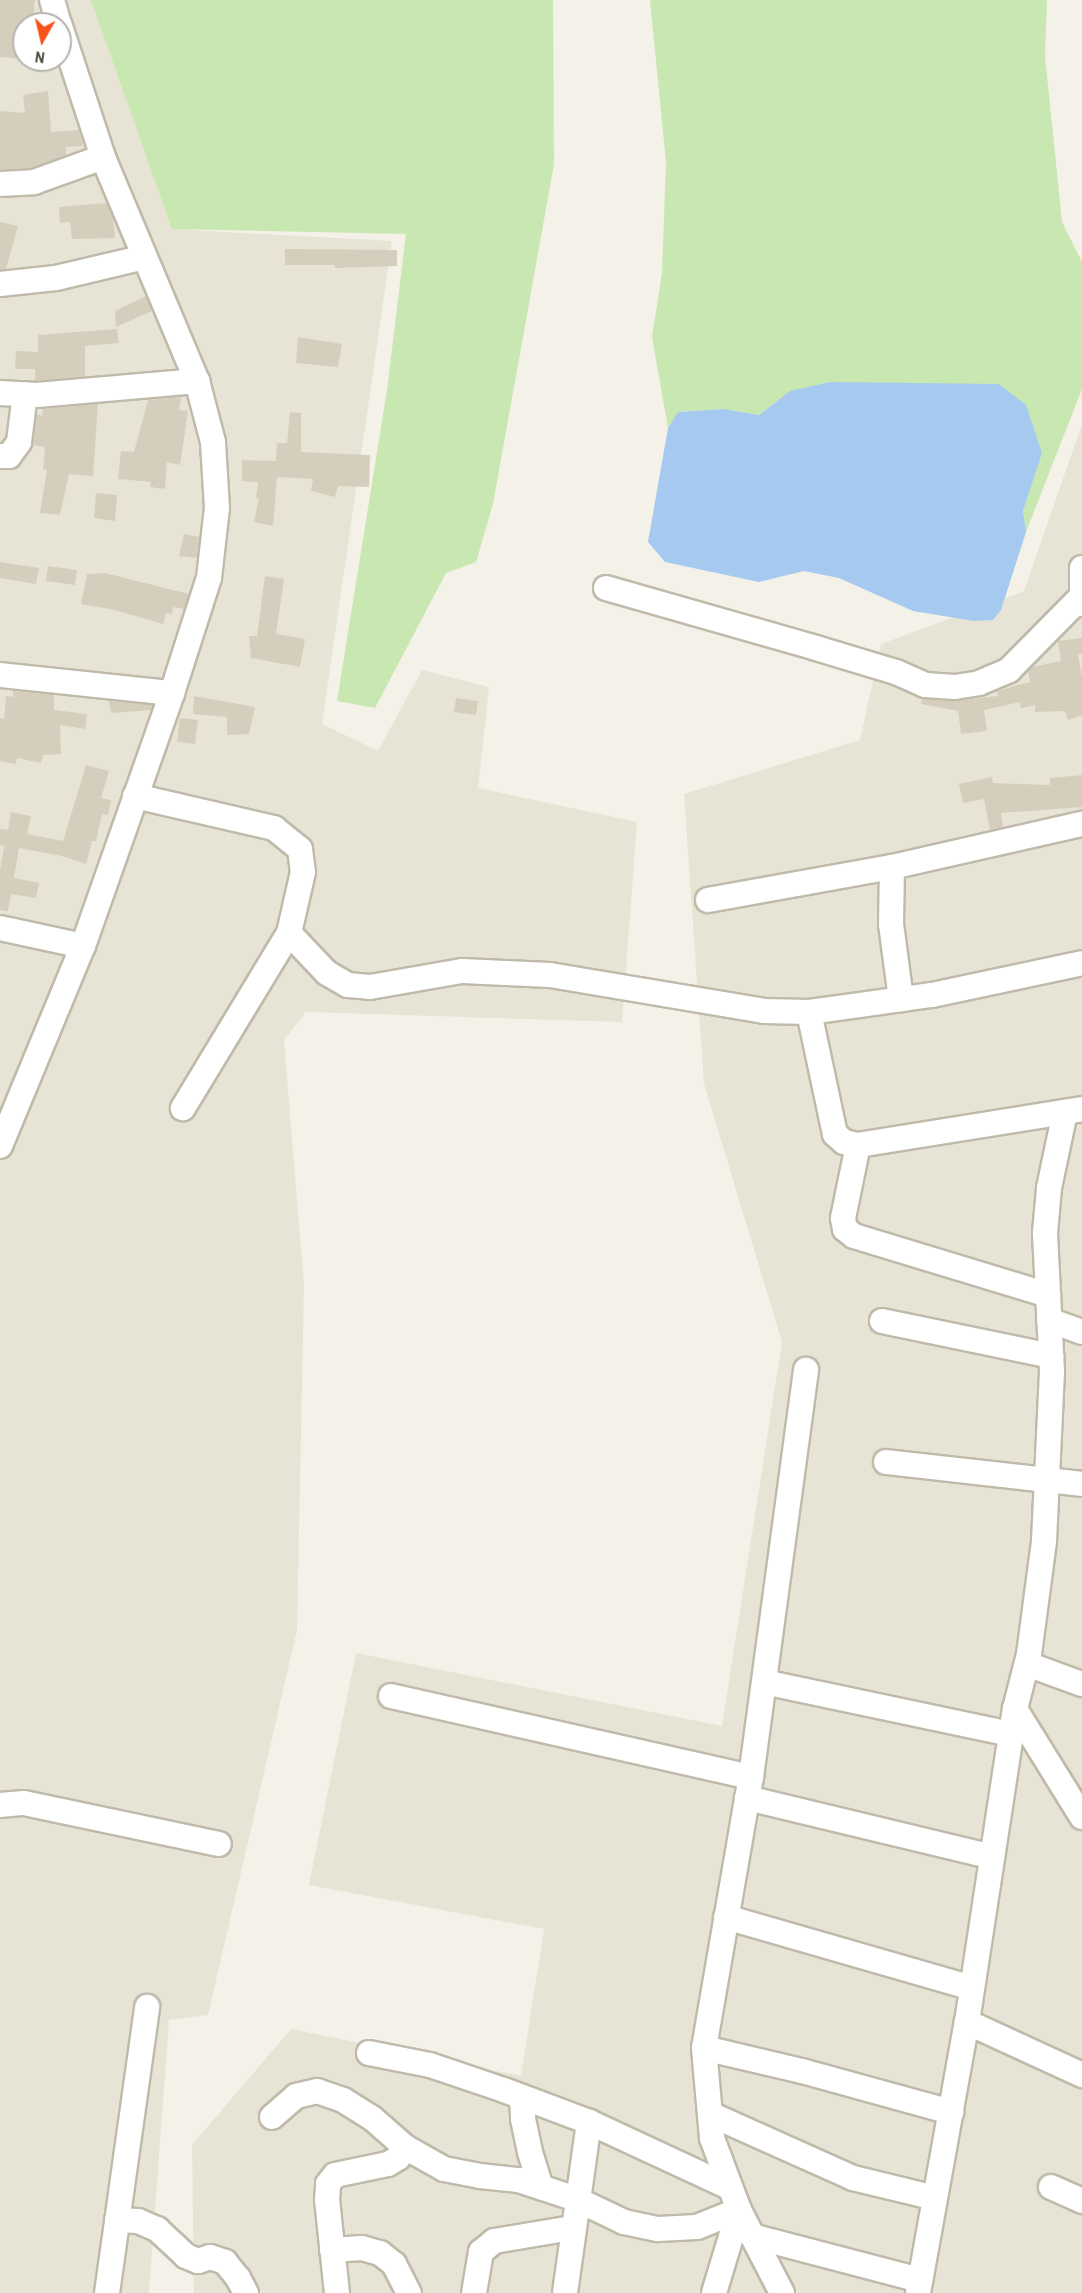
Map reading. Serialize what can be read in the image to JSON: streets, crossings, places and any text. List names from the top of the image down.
{
  "north": "bottom"
}
